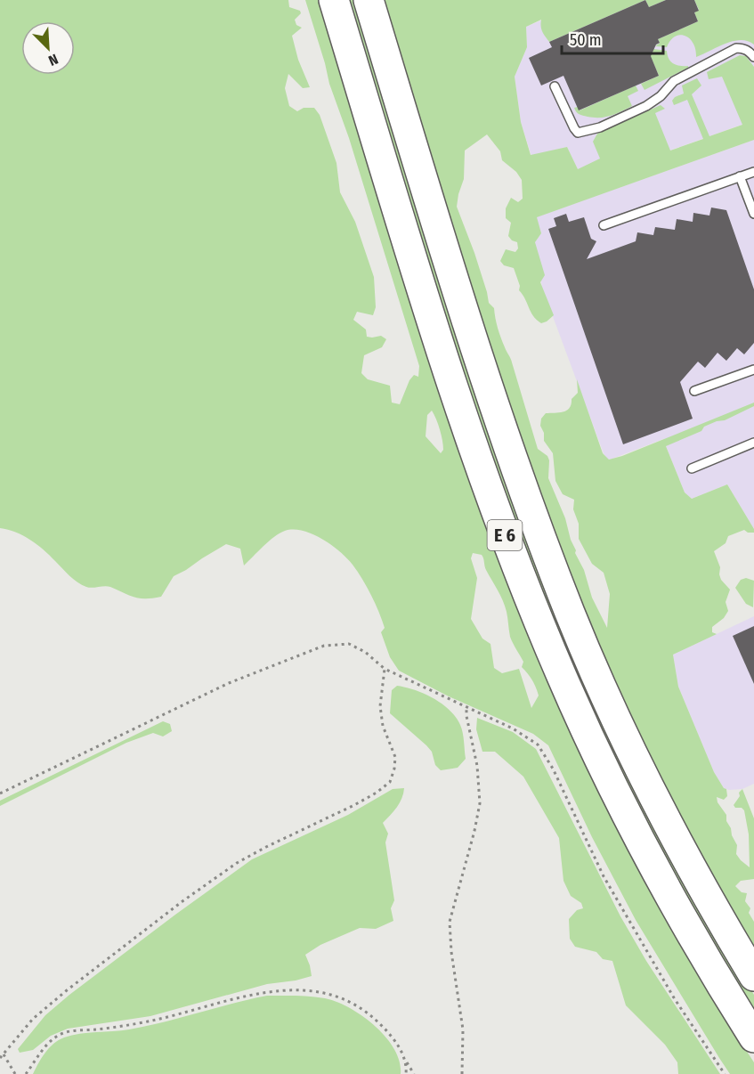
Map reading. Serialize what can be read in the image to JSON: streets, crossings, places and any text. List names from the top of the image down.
{
  "streets": {
    "highway": ["E 6"]
  },
  "scale_bar": "50 m",
  "north": "bottom right"
}
